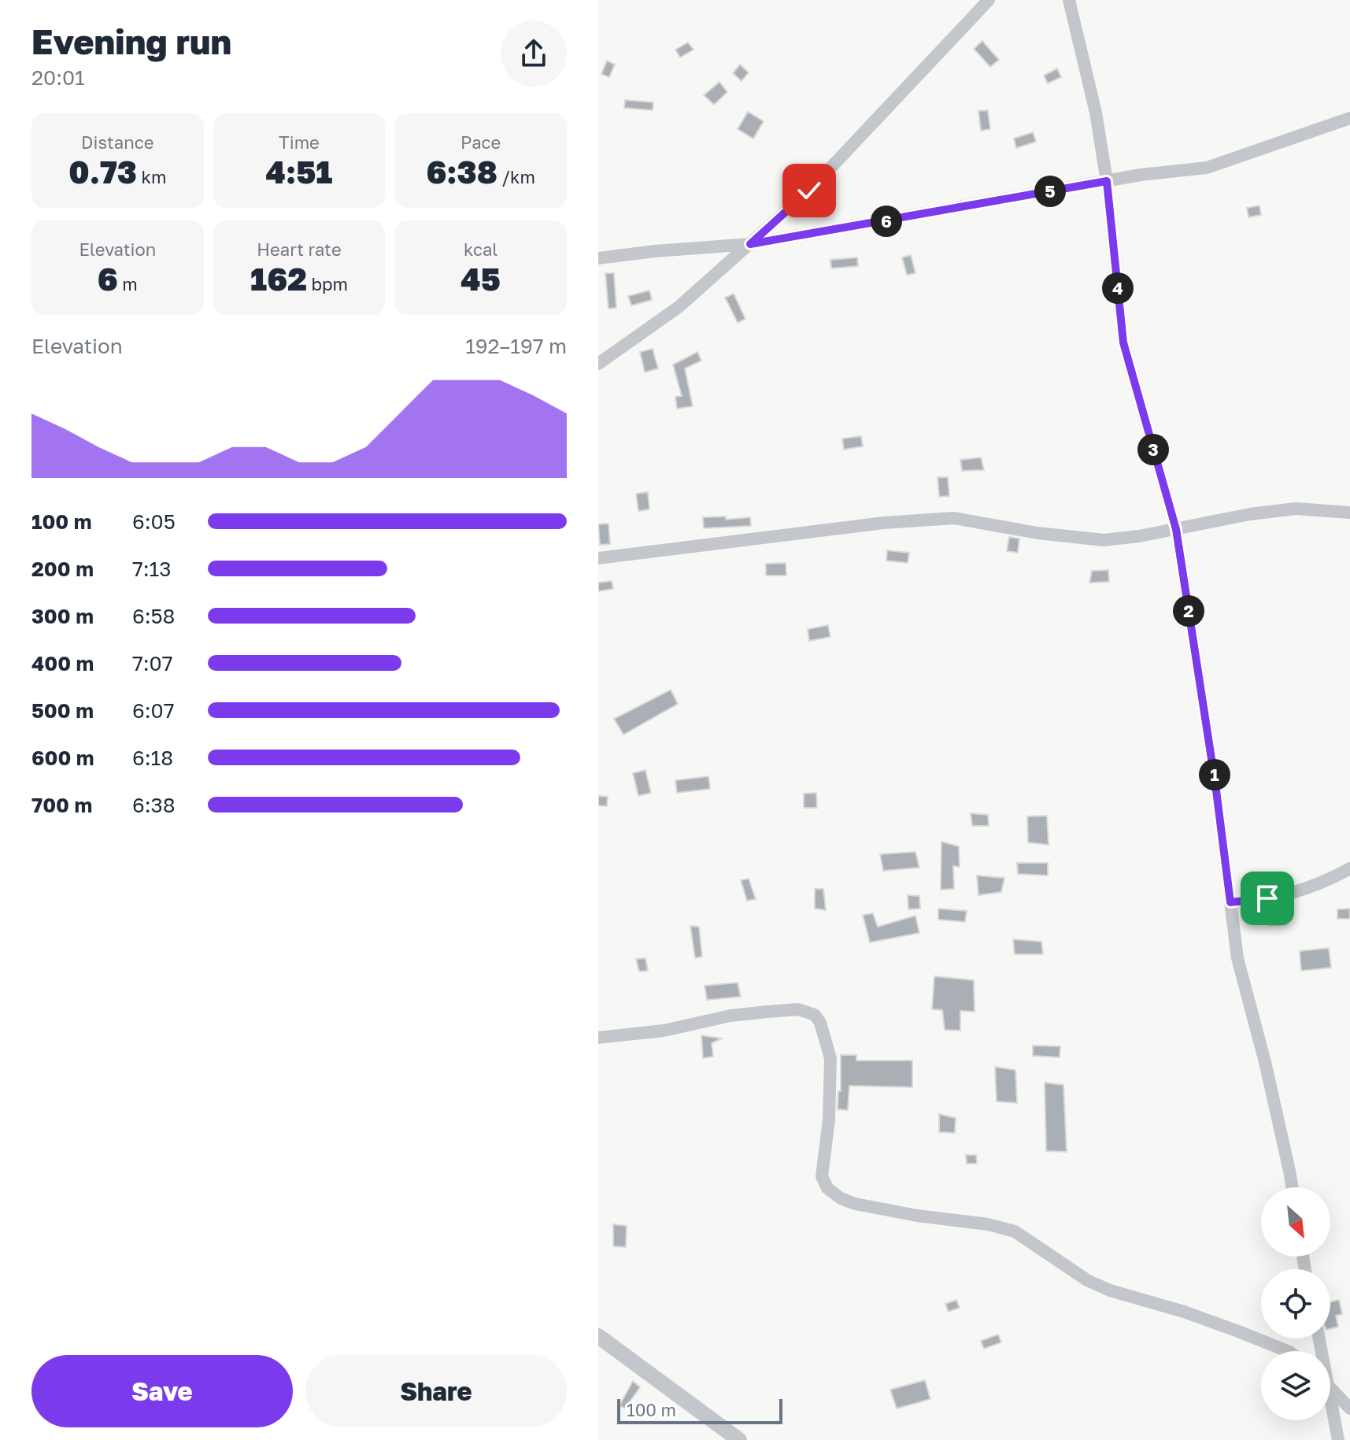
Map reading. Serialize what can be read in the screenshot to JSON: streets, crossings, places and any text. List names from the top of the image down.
{
  "scale_bar": "100 m",
  "north": "bottom right",
  "page": {
    "heading": ["Evening run", "20:01"],
    "stats": [
      ["Distance", "0.73 km"],
      ["Time", "4:51"],
      ["Pace", "6:38 /km"],
      ["Elevation", "6 m"],
      ["Heart rate", "162 bpm"],
      ["kcal", "45"]
    ],
    "pins": [
      "5",
      "6",
      "4",
      "3",
      "2",
      "1"
    ],
    "chart": ["Elevation", "192–197 m"],
    "list": [
      {
        "name": "100 m",
        "note": "6:05"
      },
      {
        "name": "200 m",
        "note": "7:13"
      },
      {
        "name": "300 m",
        "note": "6:58"
      },
      {
        "name": "400 m",
        "note": "7:07"
      },
      {
        "name": "500 m",
        "note": "6:07"
      },
      {
        "name": "600 m",
        "note": "6:18"
      },
      {
        "name": "700 m",
        "note": "6:38"
      }
    ],
    "buttons": ["Save", "Share"],
    "scale": "100 m"
  }
}
